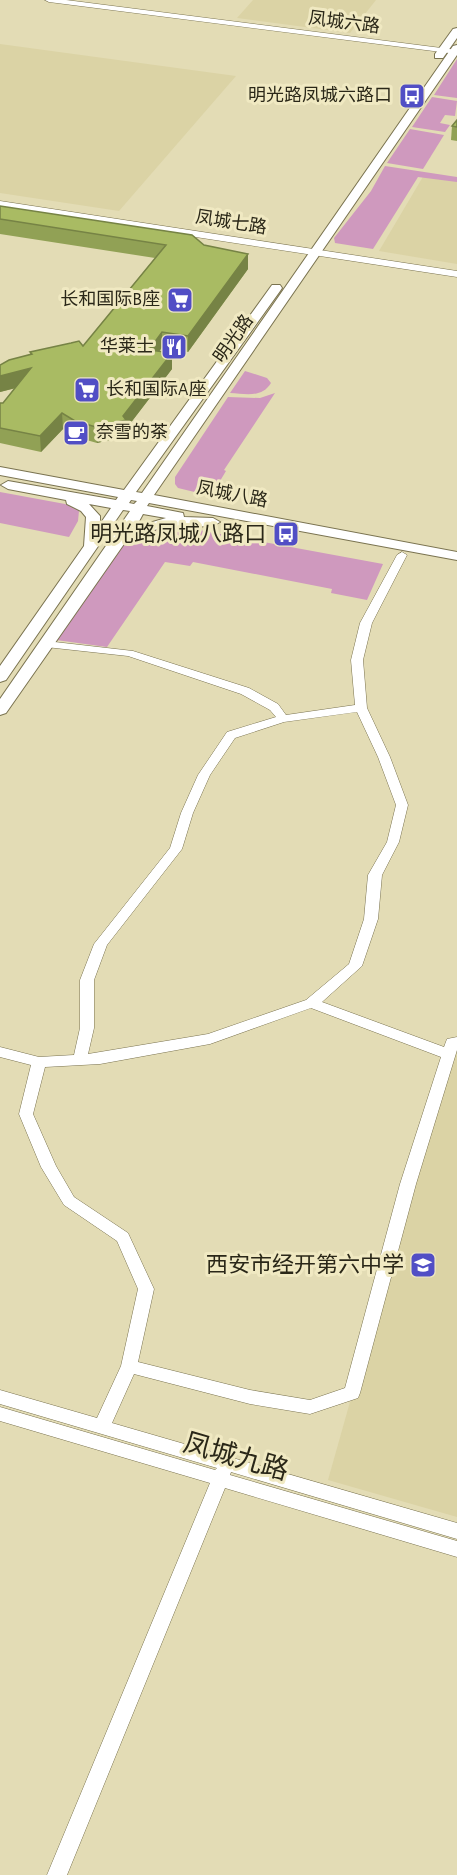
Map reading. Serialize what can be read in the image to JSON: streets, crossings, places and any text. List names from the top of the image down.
{
  "streets": {
    "main road": ["明光路", "凤城八路"],
    "street": ["凤城六路", "凤城七路", "凤城九路"]
  },
  "crossings": [
    ["凤城六路", "明光路"],
    ["凤城七路", "明光路"],
    ["明光路", "凤城八路"]
  ],
  "places": {
    "bus stop": ["明光路凤城六路口", "明光路凤城八路口"],
    "supermarket": ["长和国际B座", "长和国际A座"],
    "restaurant": ["华莱士"],
    "cafe": ["奈雪的茶"],
    "school or university": ["西安市经开第六中学"]
  }
}
